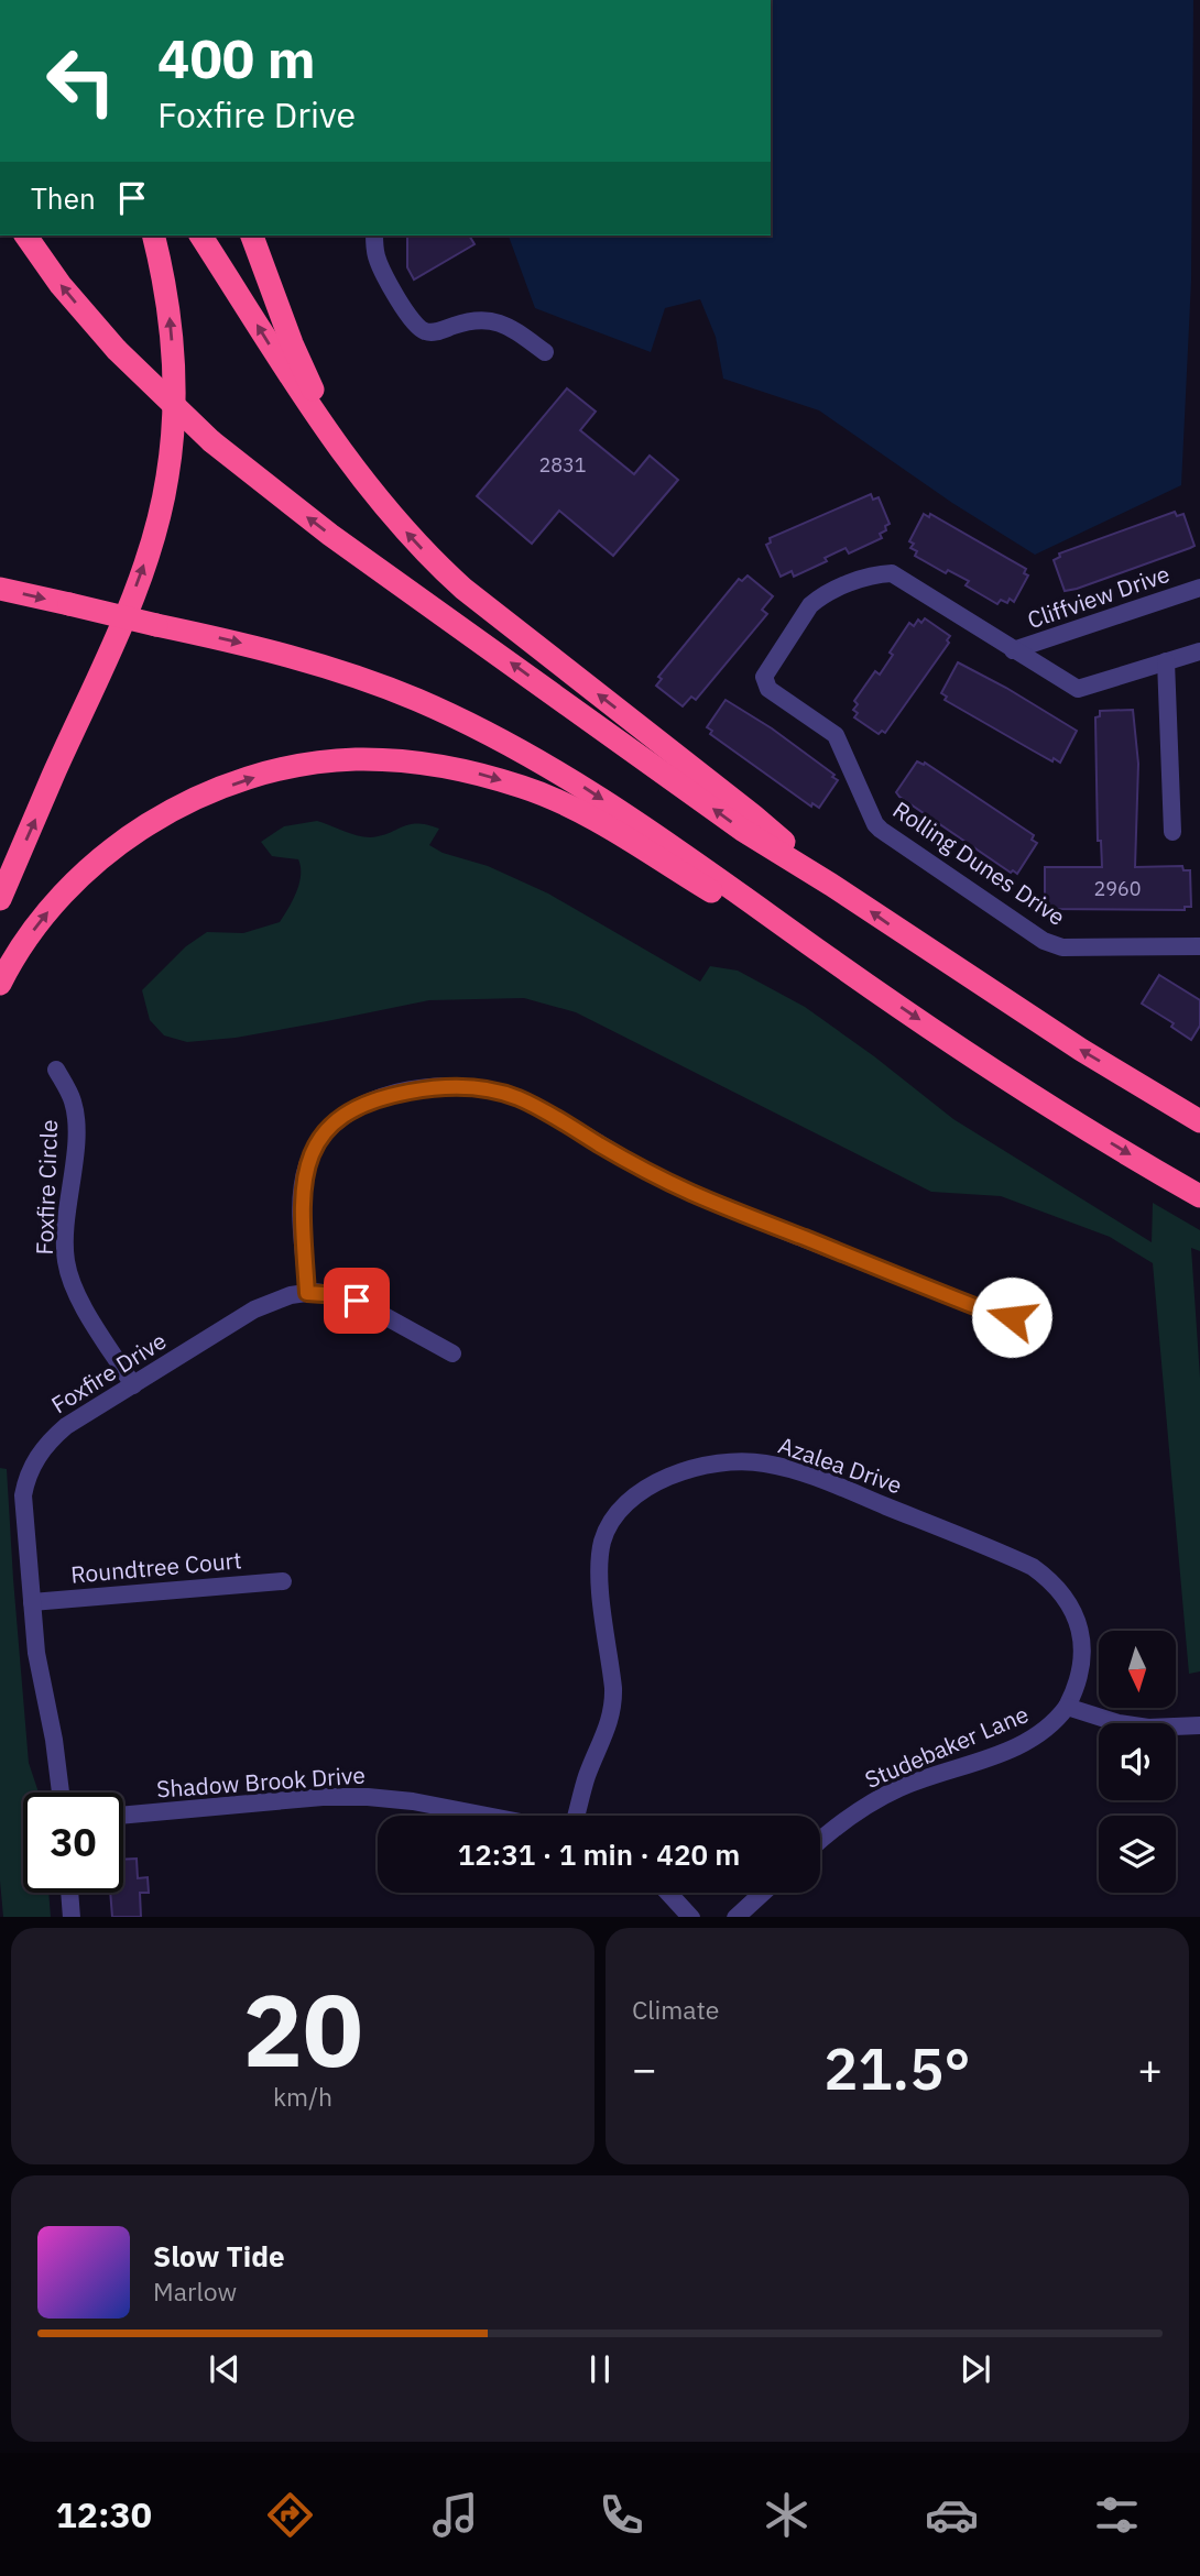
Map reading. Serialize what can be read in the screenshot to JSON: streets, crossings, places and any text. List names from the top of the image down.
{
  "streets": {
    "street": [
      "Cliffview Drive",
      "Rolling Dunes Drive",
      "Foxfire Circle",
      "Foxfire Drive",
      "Azalea Drive",
      "Roundtree Court",
      "Studebaker Lane",
      "Shadow Brook Drive"
    ]
  },
  "crossings": [
    ["Cliffview Drive", "Rolling Dunes Drive"],
    ["Foxfire Circle", "Foxfire Drive"],
    ["Foxfire Drive", "Roundtree Court"],
    ["Azalea Drive", "Studebaker Lane"]
  ],
  "house_numbers": ["2831", "2960"],
  "north": "bottom",
  "page": {
    "turn": ["400 m", "Foxfire Drive"],
    "then": "Then",
    "limit": "30",
    "trip": "12:31 · 1 min · 420 m",
    "tile": [
      ["20", "km/h"],
      "Climate"
    ],
    "heat": ["−", "21.5°", "+"],
    "song": ["Slow Tide", "Marlow"],
    "tabs": "12:30"
  }
}
